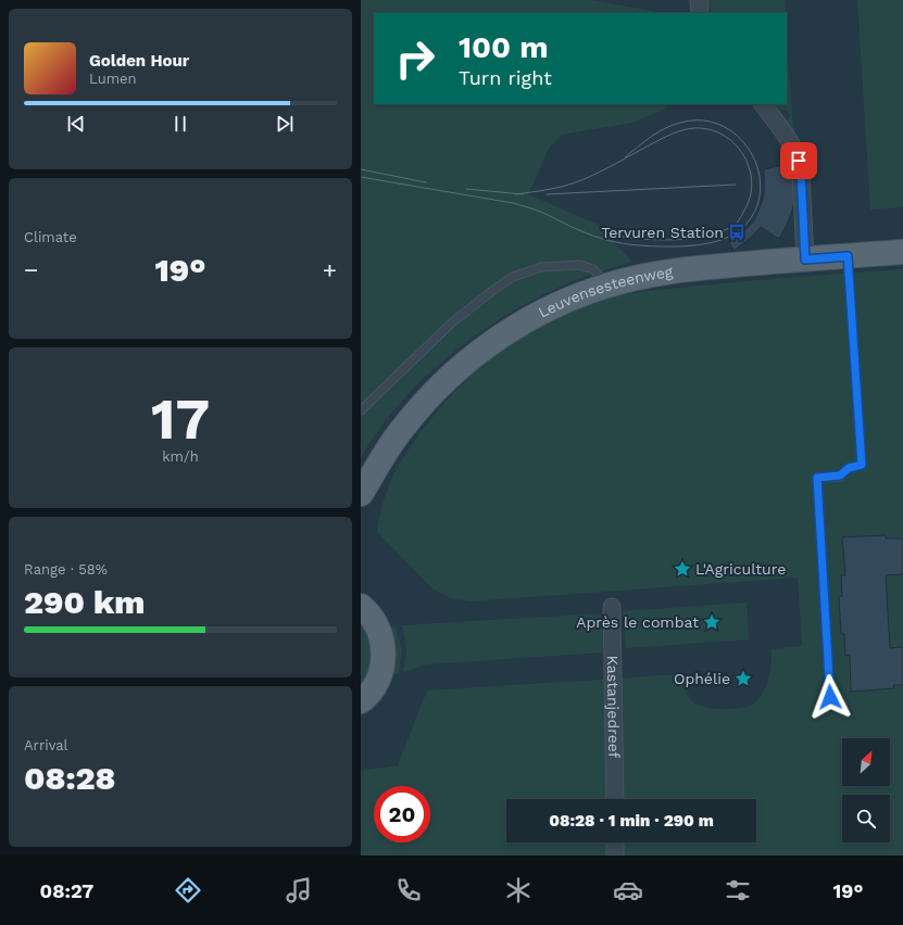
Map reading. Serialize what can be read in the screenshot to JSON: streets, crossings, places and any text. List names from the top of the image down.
{
  "streets": {
    "main road": ["Leuvensesteenweg"],
    "street": ["Kastanjedreef"]
  },
  "places": {
    "bus stop": ["Tervuren Station"],
    "place": ["L'Agriculture", "Après le combat", "Ophélie"]
  },
  "north": "top right",
  "page": {
    "turn": ["100 m", "Turn right"],
    "song": ["Golden Hour", "Lumen"],
    "tile": [
      "Climate",
      ["17", "km/h"],
      ["Range · 58%", "290 km"],
      ["Arrival", "08:28"]
    ],
    "heat": ["−", "19°", "+"],
    "limit": "20",
    "trip": "08:28 · 1 min · 290 m",
    "tabs": ["08:27", "19°"]
  }
}
